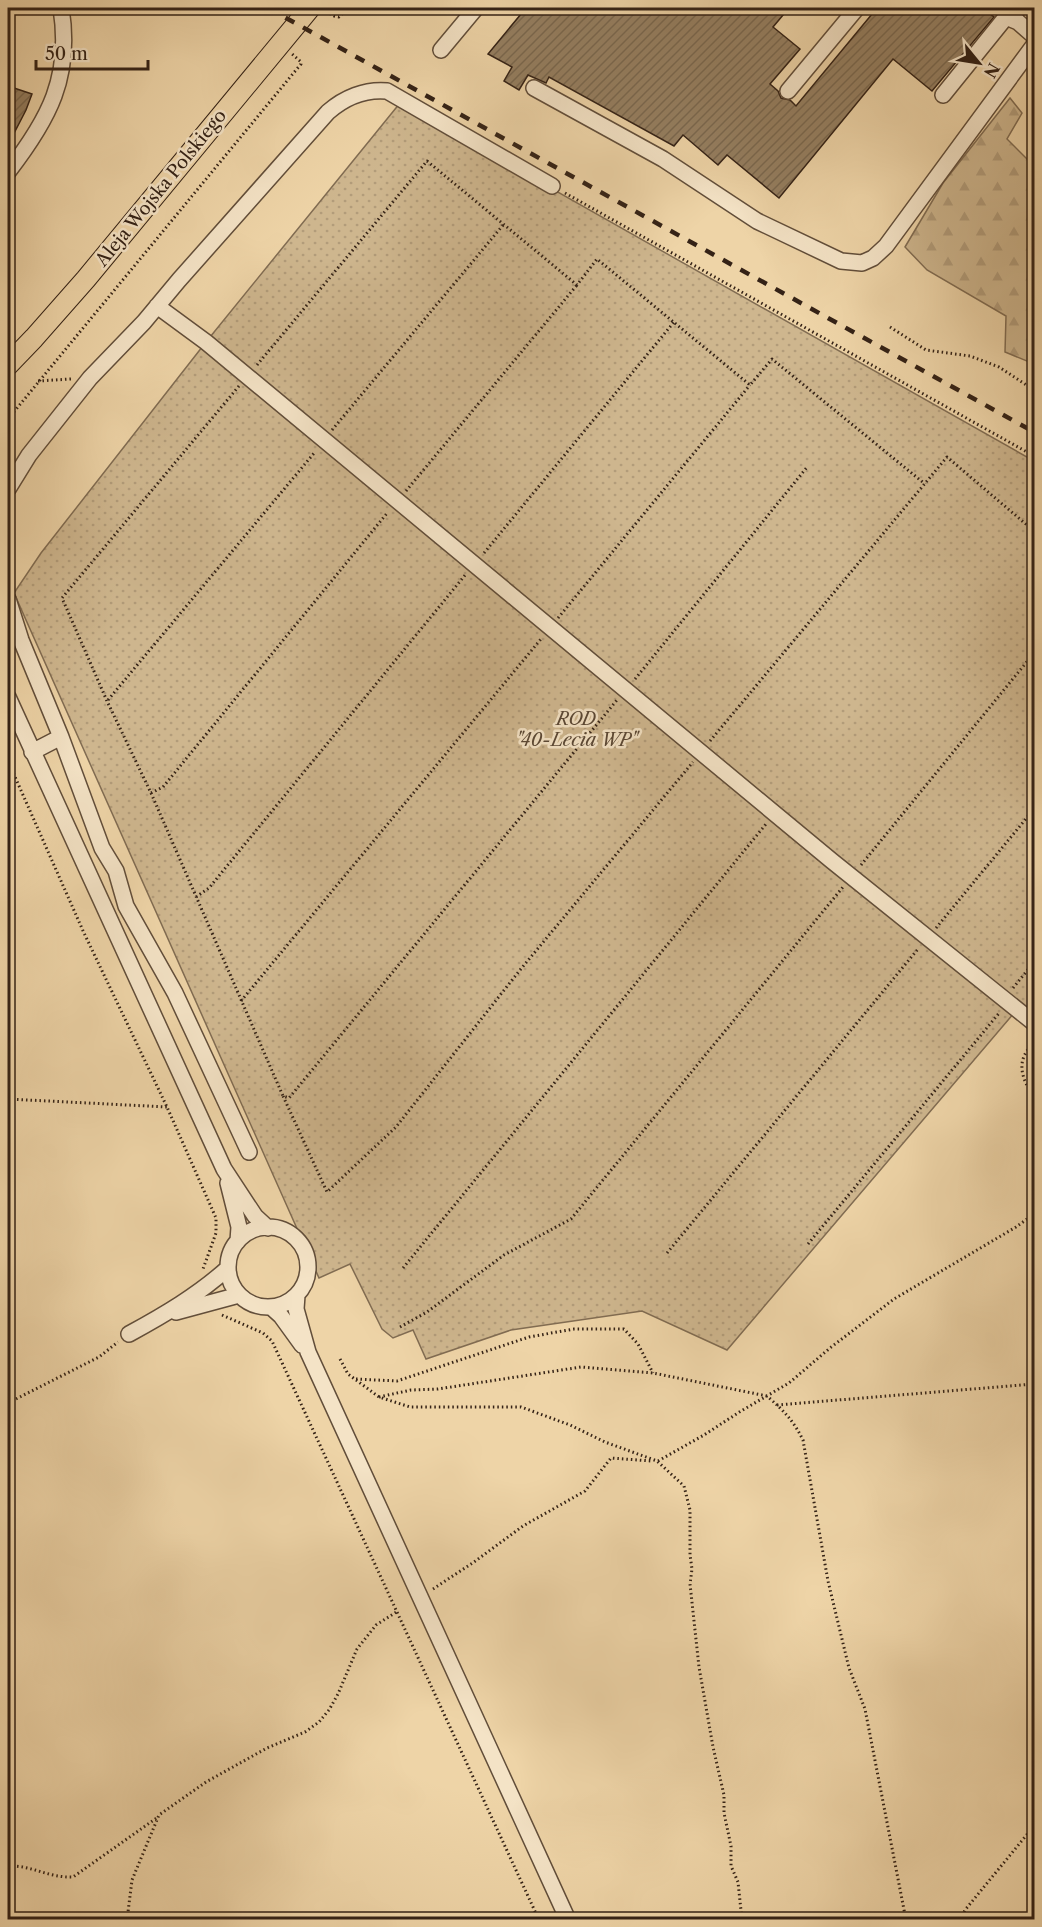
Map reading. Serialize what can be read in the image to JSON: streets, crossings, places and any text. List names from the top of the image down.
{
  "streets": {
    "main road": ["Aleja Wojska Polskiego"]
  },
  "parks": ["ROD \"40-Lecia WP\""],
  "scale_bar": "50 m",
  "north": "bottom right"
}
